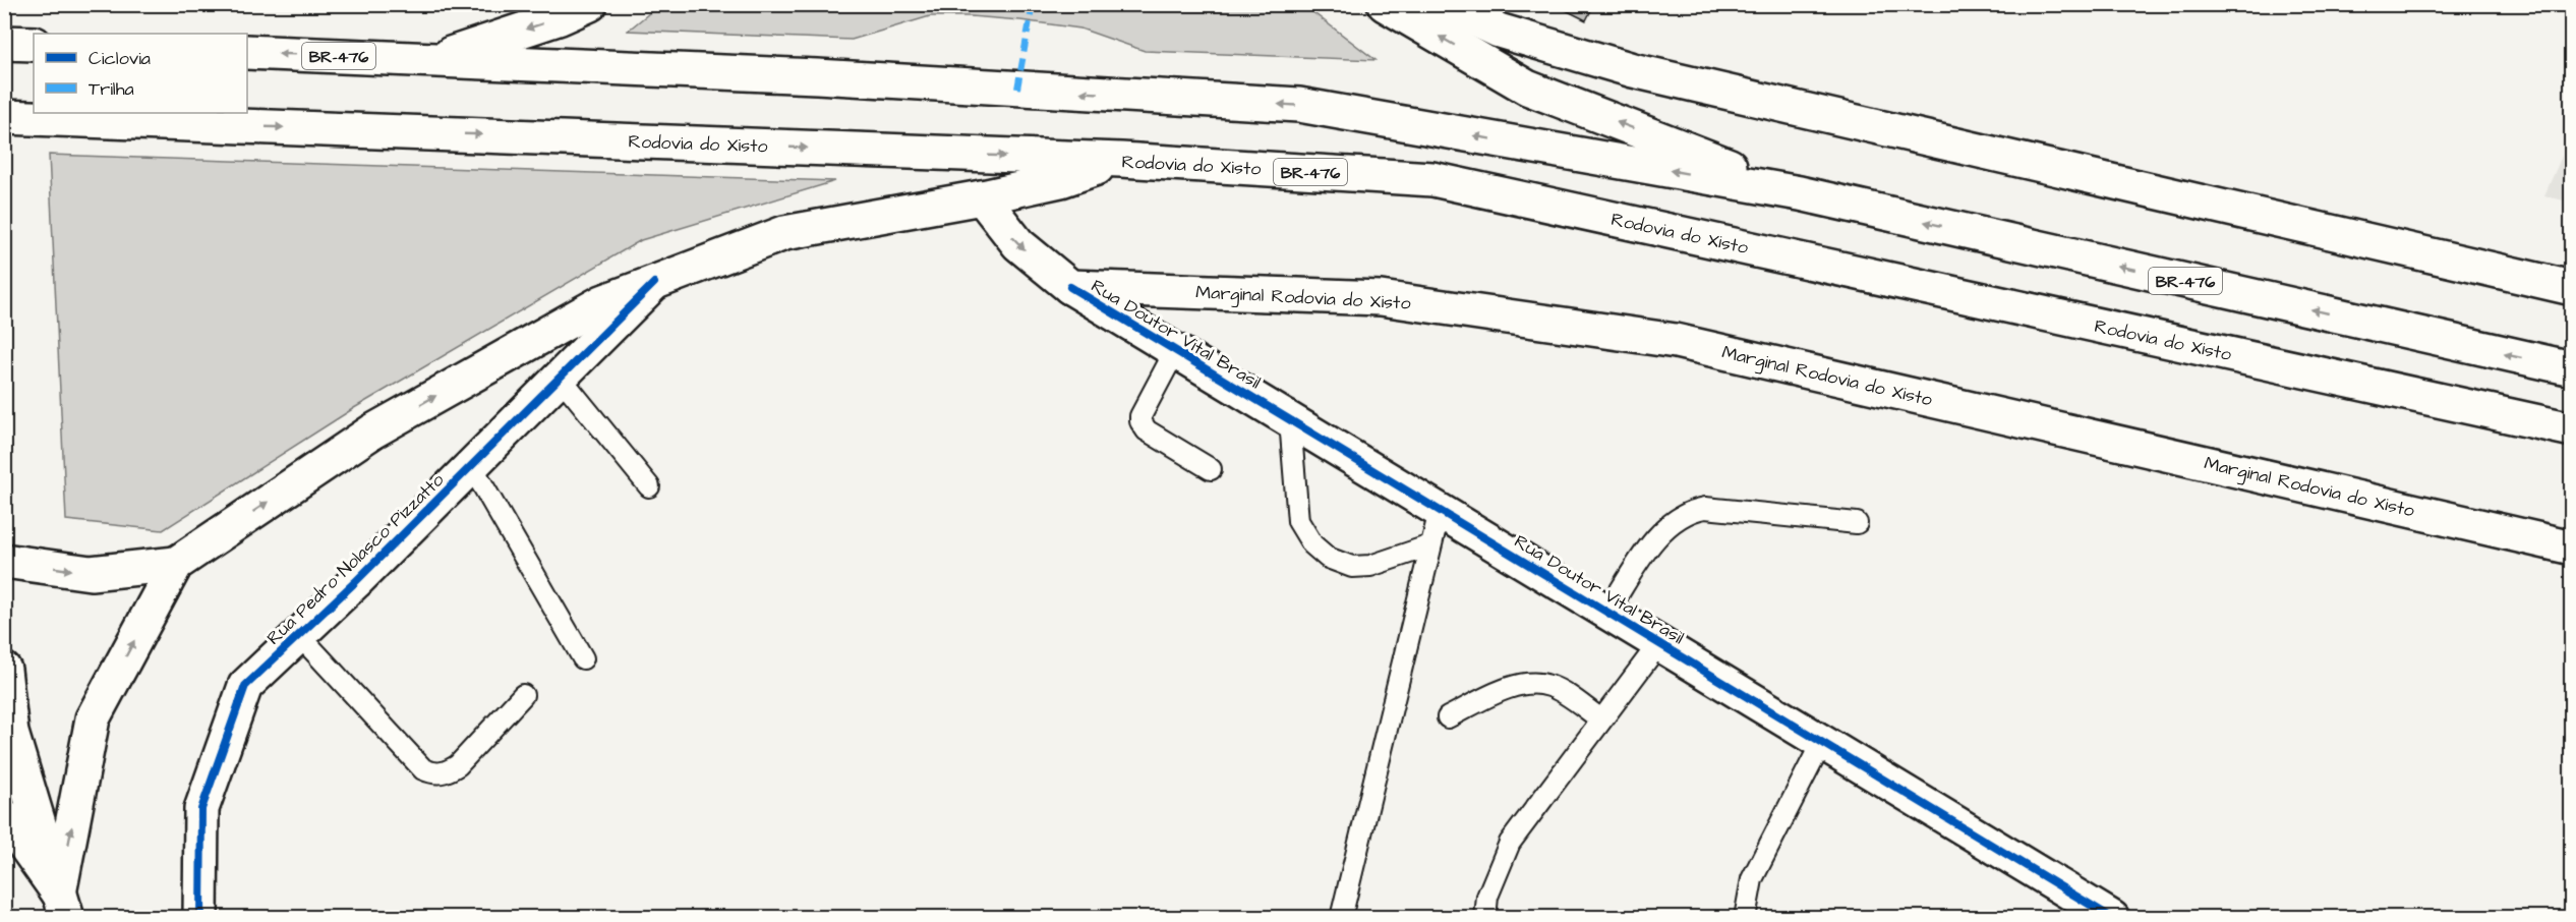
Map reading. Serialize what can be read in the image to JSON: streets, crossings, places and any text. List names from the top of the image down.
{
  "streets": {
    "main road": [
      "BR-476",
      "Rodovia do Xisto",
      "Marginal Rodovia do Xisto",
      "Rua Doutor Vital Brasil",
      "Rua Pedro Nolasco Pizzatto"
    ]
  },
  "crossings": [
    ["Marginal Rodovia do Xisto", "Rua Doutor Vital Brasil"]
  ],
  "legend": ["Ciclovia", "Trilha"]
}
